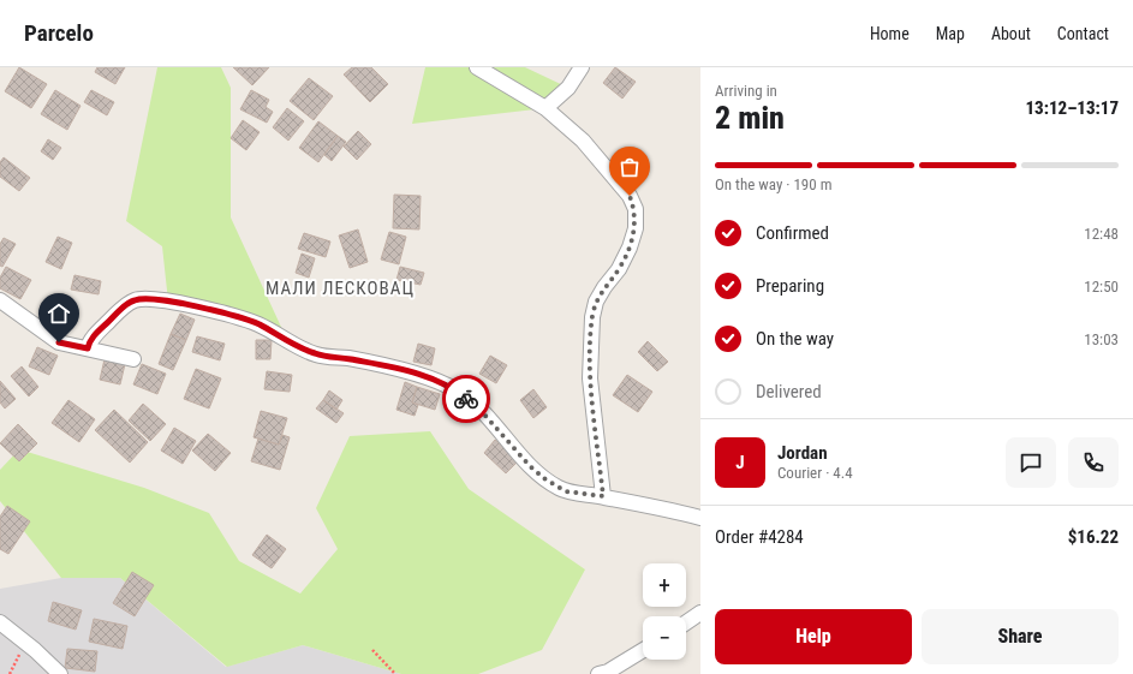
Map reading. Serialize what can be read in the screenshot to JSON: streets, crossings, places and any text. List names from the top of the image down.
{
  "districts": ["МАЛИ ЛЕСКОВАЦ"],
  "page": {
    "header": "Parcelo",
    "nav": [
      "Home",
      "Map",
      "About",
      "Contact"
    ],
    "heading": ["2 min", "Arriving in", "13:12–13:17"],
    "panel": [
      "Jordan",
      "Courier · 4.4",
      "Order #4284",
      "$16.22"
    ],
    "bar": "On the way · 190 m",
    "list": [
      ["Confirmed", "12:48"],
      ["Preparing", "12:50"],
      ["On the way", "13:03"],
      "Delivered"
    ],
    "round": "J",
    "map_buttons": ["+", "−"],
    "buttons": ["Help", "Share"]
  }
}
